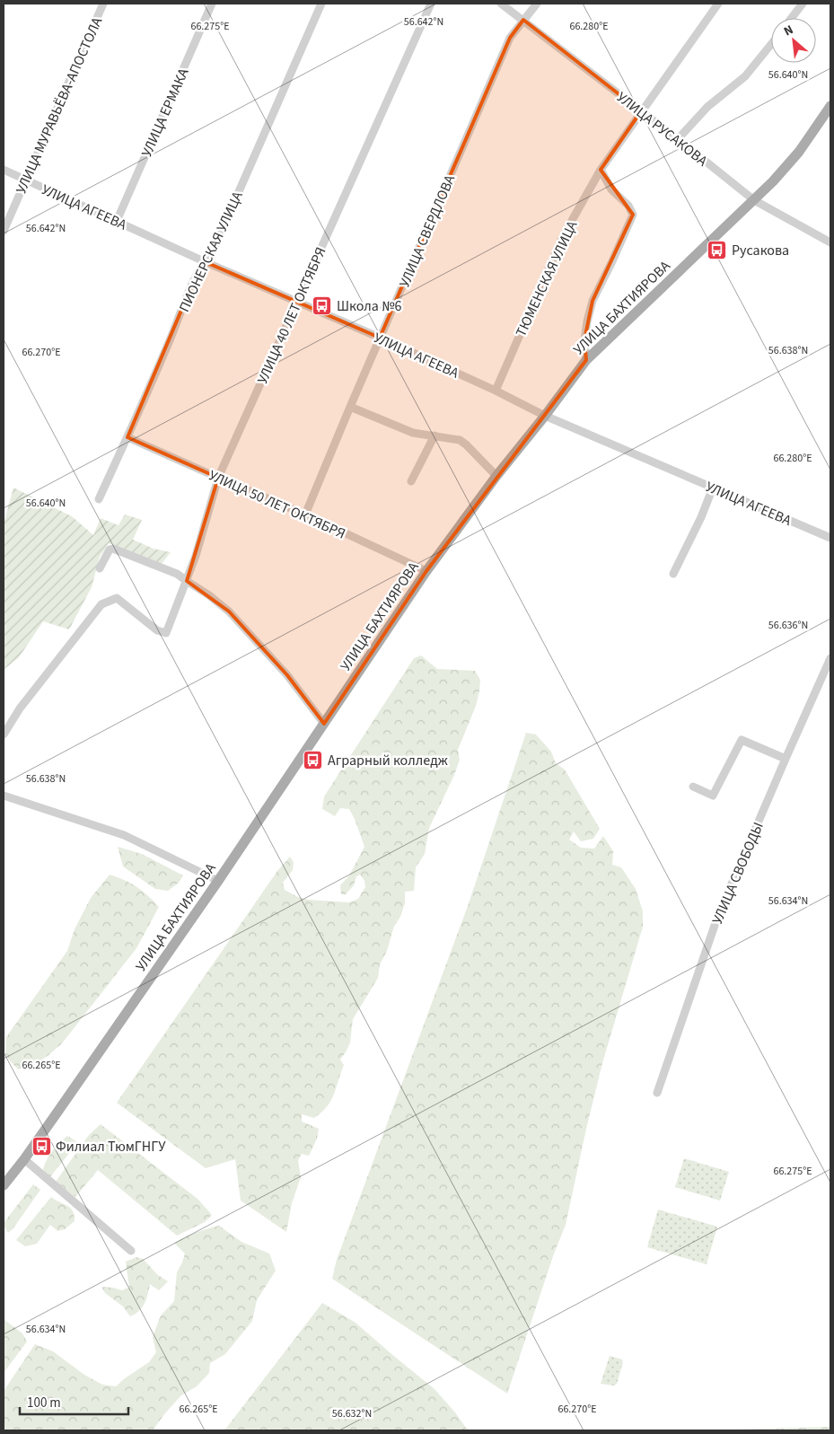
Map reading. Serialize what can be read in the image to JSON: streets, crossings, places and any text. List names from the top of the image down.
{
  "streets": {
    "main road": ["УЛИЦА БАХТИЯРОВА"],
    "street": [
      "УЛИЦА МУРАВЬЁВА-АПОСТОЛА",
      "УЛИЦА ЕРМАКА",
      "УЛИЦА РУСАКОВА",
      "УЛИЦА АГЕЕВА",
      "УЛИЦА СВЕРДЛОВА",
      "ПИОНЕРСКАЯ УЛИЦА",
      "ТЮМЕНСКАЯ УЛИЦА",
      "УЛИЦА 40 ЛЕТ ОКТЯБРЯ",
      "УЛИЦА 50 ЛЕТ ОКТЯБРЯ",
      "УЛИЦА СВОБОДЫ"
    ]
  },
  "crossings": [
    ["УЛИЦА МУРАВЬЁВА-АПОСТОЛА", "УЛИЦА АГЕЕВА"],
    ["УЛИЦА ЕРМАКА", "УЛИЦА АГЕЕВА"],
    ["УЛИЦА РУСАКОВА", "УЛИЦА СВЕРДЛОВА"],
    ["УЛИЦА РУСАКОВА", "ТЮМЕНСКАЯ УЛИЦА"],
    ["УЛИЦА РУСАКОВА", "УЛИЦА БАХТИЯРОВА"],
    ["УЛИЦА АГЕЕВА", "УЛИЦА СВЕРДЛОВА"],
    ["УЛИЦА АГЕЕВА", "ПИОНЕРСКАЯ УЛИЦА"],
    ["УЛИЦА АГЕЕВА", "ТЮМЕНСКАЯ УЛИЦА"],
    ["УЛИЦА АГЕЕВА", "УЛИЦА БАХТИЯРОВА"],
    ["УЛИЦА АГЕЕВА", "УЛИЦА 40 ЛЕТ ОКТЯБРЯ"],
    ["УЛИЦА СВЕРДЛОВА", "УЛИЦА 50 ЛЕТ ОКТЯБРЯ"],
    ["ПИОНЕРСКАЯ УЛИЦА", "УЛИЦА 50 ЛЕТ ОКТЯБРЯ"],
    ["УЛИЦА БАХТИЯРОВА", "УЛИЦА 50 ЛЕТ ОКТЯБРЯ"],
    ["УЛИЦА 40 ЛЕТ ОКТЯБРЯ", "УЛИЦА 50 ЛЕТ ОКТЯБРЯ"]
  ],
  "places": {
    "bus stop": [
      "Русакова",
      "Школа №6",
      "Аграрный колледж",
      "Филиал ТюмГНГУ"
    ]
  },
  "scale_bar": "100 m",
  "north": "top left",
  "coordinates": [
    "56.642°N",
    "66.275°E",
    "66.280°E",
    "56.640°N",
    "56.638°N",
    "66.270°E",
    "56.636°N",
    "56.634°N",
    "66.265°E",
    "56.632°N"
  ]
}
